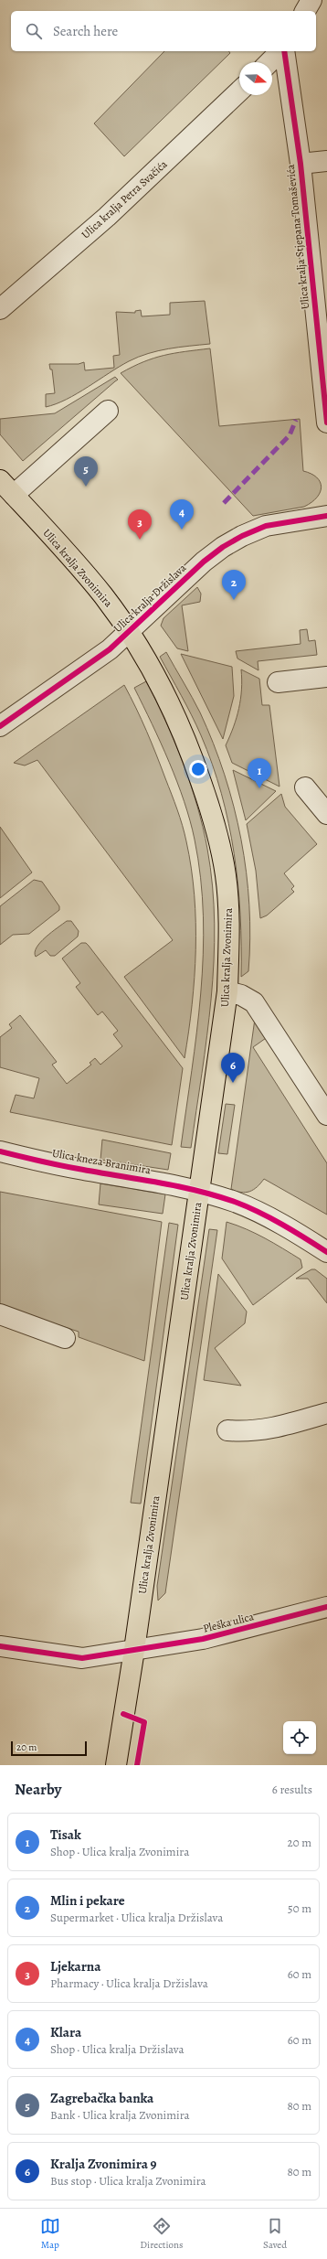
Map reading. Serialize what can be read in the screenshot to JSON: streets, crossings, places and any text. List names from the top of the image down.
{
  "streets": {
    "main road": ["Ulica kralja Zvonimira"],
    "street": [
      "Ulica kralja Petra Svačića",
      "Ulica kralja Stjepana Tomaševića",
      "Ulica kralja Držislava",
      "Ulica kneza Branimira",
      "Pleška ulica"
    ]
  },
  "crossings": [
    ["Ulica kralja Zvonimira", "Ulica kralja Držislava"],
    ["Ulica kralja Zvonimira", "Ulica kneza Branimira"],
    ["Ulica kralja Zvonimira", "Pleška ulica"]
  ],
  "scale_bar": "20 m",
  "north": "right",
  "page": {
    "search": "Search here",
    "pins": [
      "5",
      "4",
      "3",
      "2",
      "1",
      "6"
    ],
    "scale": "20 m",
    "heading": ["Nearby", "6 results"],
    "list": [
      {
        "mark": "1",
        "name": "Tisak",
        "note": "Shop · Ulica kralja Zvonimira",
        "value": "20 m"
      },
      {
        "mark": "2",
        "name": "Mlin i pekare",
        "note": "Supermarket · Ulica kralja Držislava",
        "value": "50 m"
      },
      {
        "mark": "3",
        "name": "Ljekarna",
        "note": "Pharmacy · Ulica kralja Držislava",
        "value": "60 m"
      },
      {
        "mark": "4",
        "name": "Klara",
        "note": "Shop · Ulica kralja Držislava",
        "value": "60 m"
      },
      {
        "mark": "5",
        "name": "Zagrebačka banka",
        "note": "Bank · Ulica kralja Zvonimira",
        "value": "80 m"
      },
      {
        "mark": "6",
        "name": "Kralja Zvonimira 9",
        "note": "Bus stop · Ulica kralja Zvonimira",
        "value": "80 m"
      }
    ],
    "nav": ["Map", "Directions", "Saved"]
  }
}
